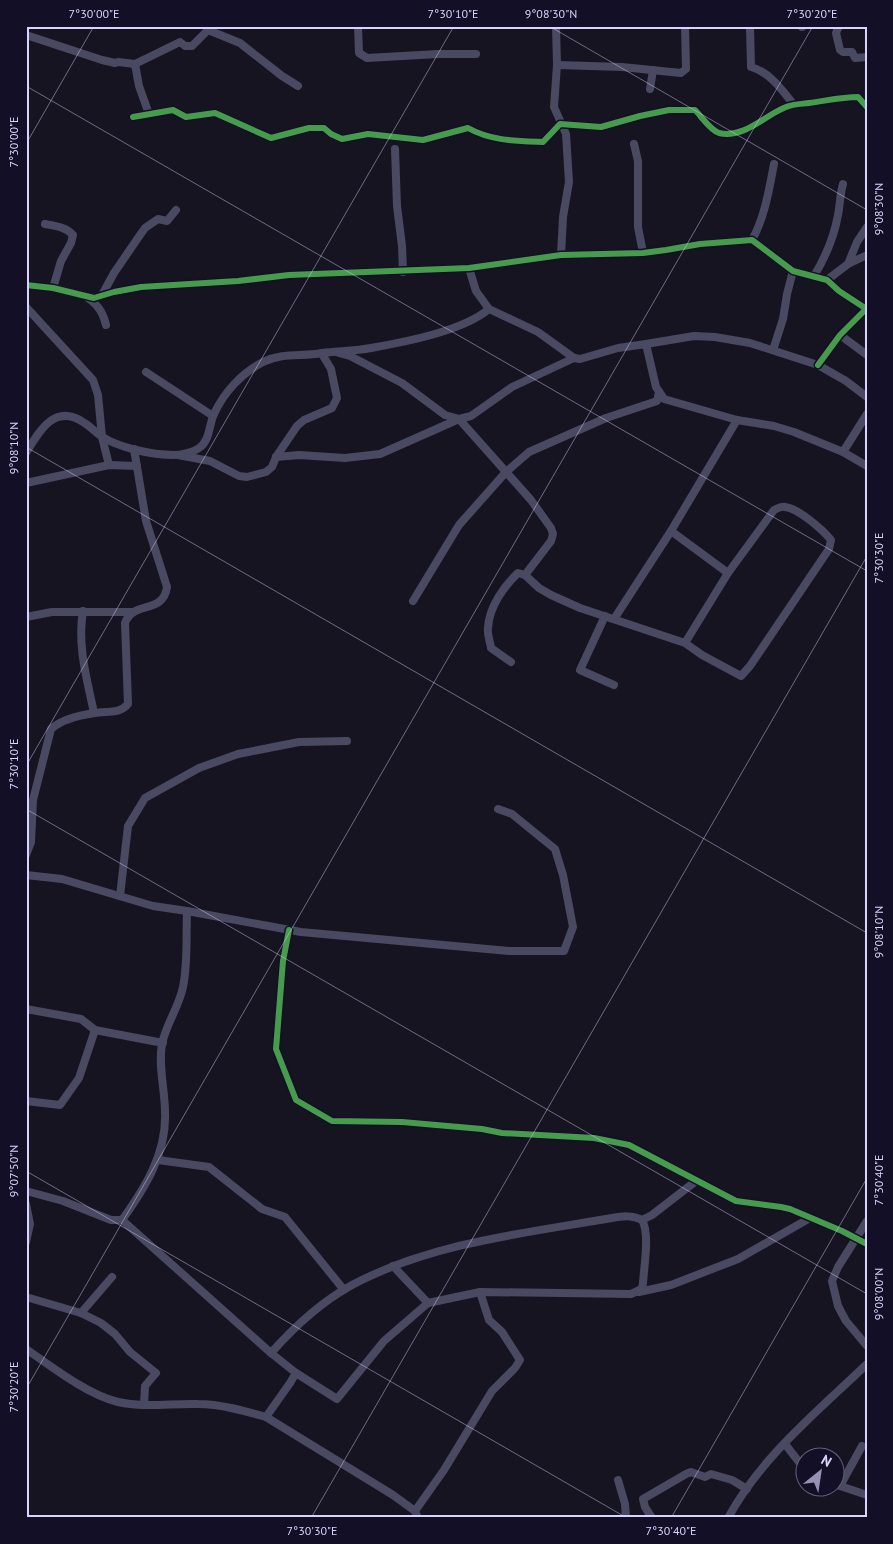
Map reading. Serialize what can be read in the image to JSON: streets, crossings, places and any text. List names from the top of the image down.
{
  "north": "top right",
  "coordinates": [
    "7°30'00\"E",
    "7°30'10\"E",
    "9°08'30\"N",
    "7°30'20\"E",
    "9°08'10\"N",
    "7°30'30\"E",
    "9°07'50\"N",
    "7°30'40\"E",
    "9°08'00\"N"
  ]
}
